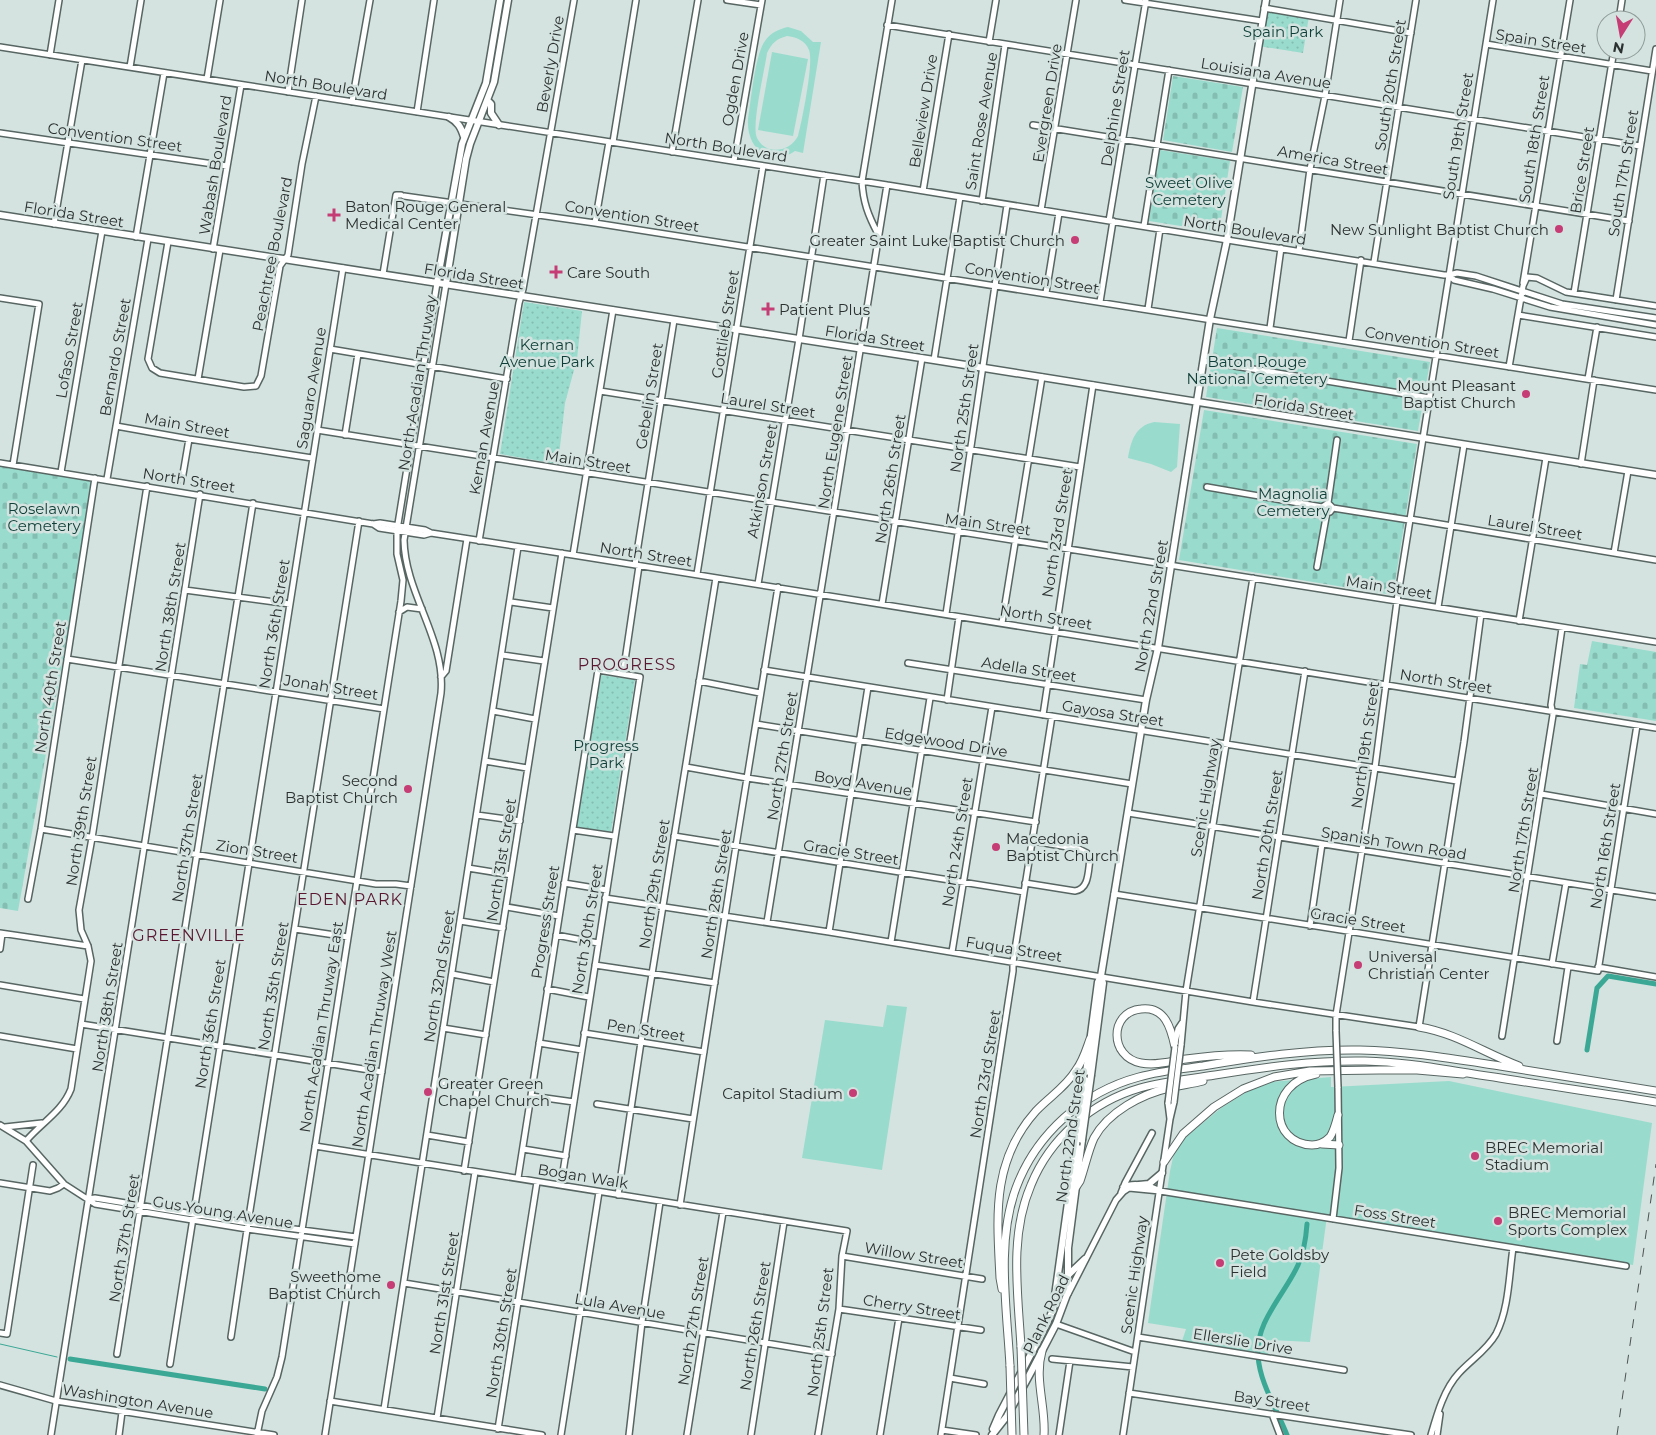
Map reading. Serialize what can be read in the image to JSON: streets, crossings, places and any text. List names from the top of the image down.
{
  "streets": {
    "main road": [
      "Florida Street",
      "North Acadian Thruway",
      "North 22nd Street",
      "Plank Road"
    ],
    "street": [
      "Spain Street",
      "Beverly Drive",
      "Louisiana Avenue",
      "Ogden Drive",
      "North Boulevard",
      "South 20th Street",
      "Evergreen Drive",
      "Delphine Street",
      "Belleview Drive",
      "Saint Rose Avenue",
      "South 19th Street",
      "Convention Street",
      "South 18th Street",
      "America Street",
      "Wabash Boulevard",
      "Brice Street",
      "South 17th Street",
      "Peachtree Boulevard",
      "Gottlieb Street",
      "Lofaso Street",
      "Bernardo Street",
      "Saguaro Avenue",
      "Gebelin Street",
      "Laurel Street",
      "North 25th Street",
      "Main Street",
      "North Eugene Street",
      "Kernan Avenue",
      "North 26th Street",
      "North Street",
      "Atkinson Street",
      "North 23rd Street",
      "North 38th Street",
      "North 36th Street",
      "Adella Street",
      "North 40th Street",
      "Jonah Street",
      "Gayosa Street",
      "Edgewood Drive",
      "North 19th Street",
      "North 27th Street",
      "Boyd Avenue",
      "Scenic Highway",
      "North 39th Street",
      "North 17th Street",
      "North 20th Street",
      "North 37th Street",
      "North 24th Street",
      "Spanish Town Road",
      "North 16th Street",
      "Zion Street",
      "Gracie Street",
      "North 31st Street",
      "North 29th Street",
      "North 28th Street",
      "Progress Street",
      "North 30th Street",
      "Fuqua Street",
      "North 32nd Street",
      "North 35th Street",
      "North Acadian Thruway East",
      "Pen Street",
      "North Acadian Thruway West",
      "Bogan Walk",
      "Gus Young Avenue",
      "Foss Street",
      "Willow Street",
      "Lula Avenue",
      "Cherry Street",
      "Ellerslie Drive",
      "Washington Avenue",
      "Bay Street"
    ]
  },
  "crossings": [
    ["Spain Street", "South 19th Street"],
    ["Spain Street", "South 18th Street"],
    ["Spain Street", "Brice Street"],
    ["Spain Street", "South 17th Street"],
    ["Beverly Drive", "North Boulevard"],
    ["Beverly Drive", "Kernan Avenue"],
    ["Louisiana Avenue", "South 20th Street"],
    ["Louisiana Avenue", "Evergreen Drive"],
    ["Louisiana Avenue", "Delphine Street"],
    ["Louisiana Avenue", "Belleview Drive"],
    ["Louisiana Avenue", "Saint Rose Avenue"],
    ["Louisiana Avenue", "South 19th Street"],
    ["Louisiana Avenue", "South 18th Street"],
    ["Louisiana Avenue", "Brice Street"],
    ["Louisiana Avenue", "South 17th Street"],
    ["Louisiana Avenue", "North 22nd Street"],
    ["Ogden Drive", "North Boulevard"],
    ["North Boulevard", "South 20th Street"],
    ["North Boulevard", "Evergreen Drive"],
    ["North Boulevard", "Delphine Street"],
    ["North Boulevard", "Belleview Drive"],
    ["North Boulevard", "Saint Rose Avenue"],
    ["North Boulevard", "South 19th Street"],
    ["North Boulevard", "Wabash Boulevard"],
    ["North Boulevard", "Peachtree Boulevard"],
    ["North Boulevard", "Gottlieb Street"],
    ["North Boulevard", "North Acadian Thruway"],
    ["North Boulevard", "North 25th Street"],
    ["North Boulevard", "North Eugene Street"],
    ["North Boulevard", "Kernan Avenue"],
    ["North Boulevard", "Atkinson Street"],
    ["North Boulevard", "North 22nd Street"],
    ["North Boulevard", "North 19th Street"],
    ["South 20th Street", "America Street"],
    ["Evergreen Drive", "America Street"],
    ["Delphine Street", "America Street"],
    ["South 19th Street", "America Street"],
    ["South 19th Street", "North 19th Street"],
    ["Convention Street", "Wabash Boulevard"],
    ["Convention Street", "Florida Street"],
    ["Convention Street", "Gottlieb Street"],
    ["Convention Street", "North Acadian Thruway"],
    ["Convention Street", "North 25th Street"],
    ["Convention Street", "North Eugene Street"],
    ["Convention Street", "Kernan Avenue"],
    ["Convention Street", "Atkinson Street"],
    ["Convention Street", "North 22nd Street"],
    ["Convention Street", "North 19th Street"],
    ["South 18th Street", "America Street"],
    ["America Street", "Brice Street"],
    ["America Street", "South 17th Street"],
    ["America Street", "North 22nd Street"],
    ["Wabash Boulevard", "Florida Street"],
    ["Wabash Boulevard", "Peachtree Boulevard"],
    ["Florida Street", "Peachtree Boulevard"],
    ["Florida Street", "Gottlieb Street"],
    ["Florida Street", "Lofaso Street"],
    ["Florida Street", "Bernardo Street"],
    ["Florida Street", "North Acadian Thruway"],
    ["Florida Street", "Saguaro Avenue"],
    ["Florida Street", "Gebelin Street"],
    ["Florida Street", "North 25th Street"],
    ["Florida Street", "North Eugene Street"],
    ["Florida Street", "Kernan Avenue"],
    ["Florida Street", "North 26th Street"],
    ["Florida Street", "Atkinson Street"],
    ["Florida Street", "North 23rd Street"],
    ["Florida Street", "North 22nd Street"],
    ["Florida Street", "North 19th Street"],
    ["Gottlieb Street", "Laurel Street"],
    ["Gottlieb Street", "Main Street"],
    ["Gottlieb Street", "North Street"],
    ["Lofaso Street", "North Street"],
    ["Bernardo Street", "Main Street"],
    ["Bernardo Street", "North Street"],
    ["North Acadian Thruway", "Main Street"],
    ["North Acadian Thruway", "North Street"],
    ["North Acadian Thruway", "North Acadian Thruway East"],
    ["North Acadian Thruway", "North Acadian Thruway West"],
    ["Saguaro Avenue", "Main Street"],
    ["Saguaro Avenue", "North Street"],
    ["Saguaro Avenue", "North 36th Street"],
    ["Gebelin Street", "Laurel Street"],
    ["Gebelin Street", "Main Street"],
    ["Gebelin Street", "North Street"],
    ["Laurel Street", "North 25th Street"],
    ["Laurel Street", "North Eugene Street"],
    ["Laurel Street", "North 26th Street"],
    ["Laurel Street", "Atkinson Street"],
    ["Laurel Street", "North 23rd Street"],
    ["Laurel Street", "North 19th Street"],
    ["North 25th Street", "Main Street"],
    ["North 25th Street", "North Street"],
    ["North 25th Street", "Bogan Walk"],
    ["North 25th Street", "Willow Street"],
    ["North 25th Street", "Lula Avenue"],
    ["North 25th Street", "Cherry Street"],
    ["Main Street", "North Eugene Street"],
    ["Main Street", "Kernan Avenue"],
    ["Main Street", "North 26th Street"],
    ["Main Street", "Atkinson Street"],
    ["Main Street", "North 23rd Street"],
    ["Main Street", "North 22nd Street"],
    ["Main Street", "North 19th Street"],
    ["Main Street", "Scenic Highway"],
    ["Main Street", "North 17th Street"],
    ["North Eugene Street", "North Street"],
    ["North Eugene Street", "North 27th Street"],
    ["Kernan Avenue", "North Street"],
    ["North 26th Street", "North Street"],
    ["North 26th Street", "Bogan Walk"],
    ["North 26th Street", "Lula Avenue"],
    ["North Street", "Atkinson Street"],
    ["North Street", "North 23rd Street"],
    ["North Street", "North 22nd Street"],
    ["North Street", "North 38th Street"],
    ["North Street", "North 36th Street"],
    ["North Street", "North 40th Street"],
    ["North Street", "North 19th Street"],
    ["North Street", "North 27th Street"],
    ["North Street", "Scenic Highway"],
    ["North Street", "North 39th Street"],
    ["North Street", "North 17th Street"],
    ["North Street", "North 20th Street"],
    ["North Street", "North 37th Street"],
    ["North Street", "North 16th Street"],
    ["North Street", "North 31st Street"],
    ["North Street", "North 29th Street"],
    ["North Street", "North 28th Street"],
    ["North Street", "North 32nd Street"],
    ["North Street", "North 35th Street"],
    ["North Street", "North Acadian Thruway East"],
    ["North Street", "North Acadian Thruway West"],
    ["North 23rd Street", "Adella Street"],
    ["North 23rd Street", "Gayosa Street"],
    ["North 23rd Street", "Edgewood Drive"],
    ["North 23rd Street", "Boyd Avenue"],
    ["North 23rd Street", "Gracie Street"],
    ["North 23rd Street", "Fuqua Street"],
    ["North 23rd Street", "Willow Street"],
    ["North 23rd Street", "Cherry Street"],
    ["North 22nd Street", "Adella Street"],
    ["North 22nd Street", "Gayosa Street"],
    ["North 22nd Street", "Edgewood Drive"],
    ["North 22nd Street", "Spanish Town Road"],
    ["North 22nd Street", "Gracie Street"],
    ["North 22nd Street", "Fuqua Street"],
    ["North 22nd Street", "Plank Road"],
    ["North 38th Street", "Jonah Street"],
    ["North 38th Street", "Zion Street"],
    ["North 38th Street", "Gus Young Avenue"],
    ["North 38th Street", "Washington Avenue"],
    ["North 36th Street", "Jonah Street"],
    ["North 36th Street", "Zion Street"],
    ["North 36th Street", "Gus Young Avenue"],
    ["North 40th Street", "Jonah Street"],
    ["North 40th Street", "Zion Street"],
    ["Jonah Street", "North 39th Street"],
    ["Jonah Street", "North 37th Street"],
    ["Jonah Street", "North 35th Street"],
    ["Jonah Street", "North Acadian Thruway East"],
    ["Gayosa Street", "North 19th Street"],
    ["Gayosa Street", "North 27th Street"],
    ["Gayosa Street", "Scenic Highway"],
    ["Gayosa Street", "North 20th Street"],
    ["Gayosa Street", "North 24th Street"],
    ["Gayosa Street", "North 28th Street"],
    ["Edgewood Drive", "North 27th Street"],
    ["Edgewood Drive", "North 24th Street"],
    ["Edgewood Drive", "North 28th Street"],
    ["North 19th Street", "Spanish Town Road"],
    ["North 19th Street", "Gracie Street"],
    ["North 19th Street", "Fuqua Street"],
    ["North 19th Street", "Foss Street"],
    ["North 27th Street", "Boyd Avenue"],
    ["North 27th Street", "Gracie Street"],
    ["North 27th Street", "Fuqua Street"],
    ["North 27th Street", "Bogan Walk"],
    ["North 27th Street", "Lula Avenue"],
    ["Boyd Avenue", "North 24th Street"],
    ["Boyd Avenue", "North 29th Street"],
    ["Boyd Avenue", "North 28th Street"],
    ["Scenic Highway", "Spanish Town Road"],
    ["Scenic Highway", "Gracie Street"],
    ["Scenic Highway", "Fuqua Street"],
    ["Scenic Highway", "Foss Street"],
    ["Scenic Highway", "Ellerslie Drive"],
    ["Scenic Highway", "Bay Street"],
    ["North 39th Street", "Zion Street"],
    ["North 39th Street", "Gus Young Avenue"],
    ["North 17th Street", "Spanish Town Road"],
    ["North 17th Street", "Gracie Street"],
    ["North 20th Street", "Spanish Town Road"],
    ["North 20th Street", "Gracie Street"],
    ["North 20th Street", "Fuqua Street"],
    ["North 37th Street", "Zion Street"],
    ["North 37th Street", "Gus Young Avenue"],
    ["North 24th Street", "Gracie Street"],
    ["North 24th Street", "Fuqua Street"],
    ["Spanish Town Road", "North 16th Street"],
    ["North 16th Street", "Gracie Street"],
    ["Zion Street", "North 35th Street"],
    ["Zion Street", "North Acadian Thruway East"],
    ["Zion Street", "North Acadian Thruway West"],
    ["Gracie Street", "North 29th Street"],
    ["Gracie Street", "North 28th Street"],
    ["North 31st Street", "Bogan Walk"],
    ["North 31st Street", "Lula Avenue"],
    ["North 29th Street", "Fuqua Street"],
    ["North 29th Street", "Pen Street"],
    ["North 29th Street", "Bogan Walk"],
    ["North 28th Street", "Fuqua Street"],
    ["North 28th Street", "Pen Street"],
    ["North 28th Street", "Bogan Walk"],
    ["Progress Street", "North 30th Street"],
    ["Progress Street", "Bogan Walk"],
    ["North 30th Street", "Fuqua Street"],
    ["North 30th Street", "Pen Street"],
    ["North 30th Street", "Bogan Walk"],
    ["North 30th Street", "Lula Avenue"],
    ["North 32nd Street", "Bogan Walk"],
    ["North 32nd Street", "Lula Avenue"],
    ["North 35th Street", "Gus Young Avenue"],
    ["North Acadian Thruway East", "Bogan Walk"],
    ["North Acadian Thruway East", "Gus Young Avenue"],
    ["North Acadian Thruway East", "Washington Avenue"],
    ["North Acadian Thruway West", "Bogan Walk"],
    ["North Acadian Thruway West", "Gus Young Avenue"]
  ],
  "districts": ["PROGRESS", "EDEN PARK", "GREENVILLE"],
  "parks": [
    "Spain Park",
    "Sweet Olive Cemetery",
    "Kernan Avenue Park",
    "Baton Rouge National Cemetery",
    "Magnolia Cemetery",
    "Roselawn Cemetery",
    "Progress Park"
  ],
  "places": {
    "health": ["Baton Rouge General Medical Center", "Care South", "Patient Plus"],
    "other": [
      "New Sunlight Baptist Church",
      "Greater Saint Luke Baptist Church",
      "Mount Pleasant Baptist Church",
      "Second Baptist Church",
      "Macedonia Baptist Church",
      "Universal Christian Center",
      "Greater Green Chapel Church",
      "Capitol Stadium",
      "BREC Memorial Stadium",
      "BREC Memorial Sports Complex",
      "Pete Goldsby Field",
      "Sweethome Baptist Church"
    ]
  },
  "north": "bottom"
}
